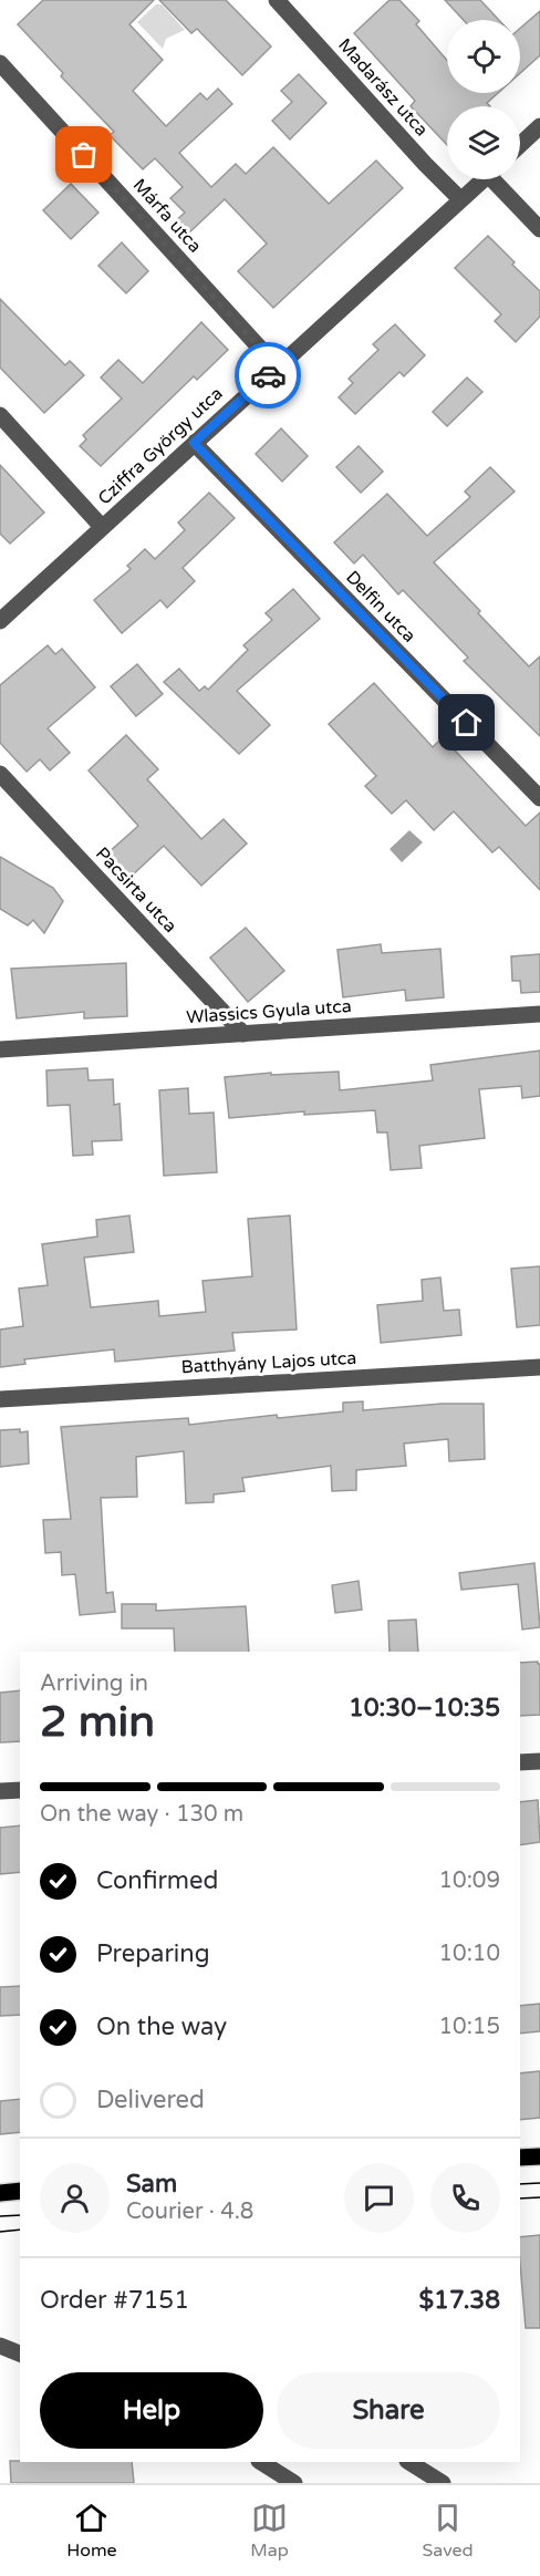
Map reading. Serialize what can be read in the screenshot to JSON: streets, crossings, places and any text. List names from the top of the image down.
{
  "streets": {
    "street": [
      "Madarász utca",
      "Márfa utca",
      "Cziffra György utca",
      "Delfin utca",
      "Pacsirta utca",
      "Wlassics Gyula utca",
      "Batthyány Lajos utca"
    ]
  },
  "crossings": [
    ["Madarász utca", "Cziffra György utca"],
    ["Márfa utca", "Cziffra György utca"],
    ["Cziffra György utca", "Delfin utca"],
    ["Pacsirta utca", "Wlassics Gyula utca"]
  ],
  "page": {
    "heading": ["2 min", "Arriving in", "10:30–10:35"],
    "panel": [
      "Sam",
      "Courier · 4.8",
      "Order #7151",
      "$17.38"
    ],
    "bar": "On the way · 130 m",
    "list": [
      ["Confirmed", "10:09"],
      ["Preparing", "10:10"],
      ["On the way", "10:15"],
      "Delivered"
    ],
    "buttons": ["Help", "Share"],
    "tabs": ["Home", "Map", "Saved"]
  }
}
